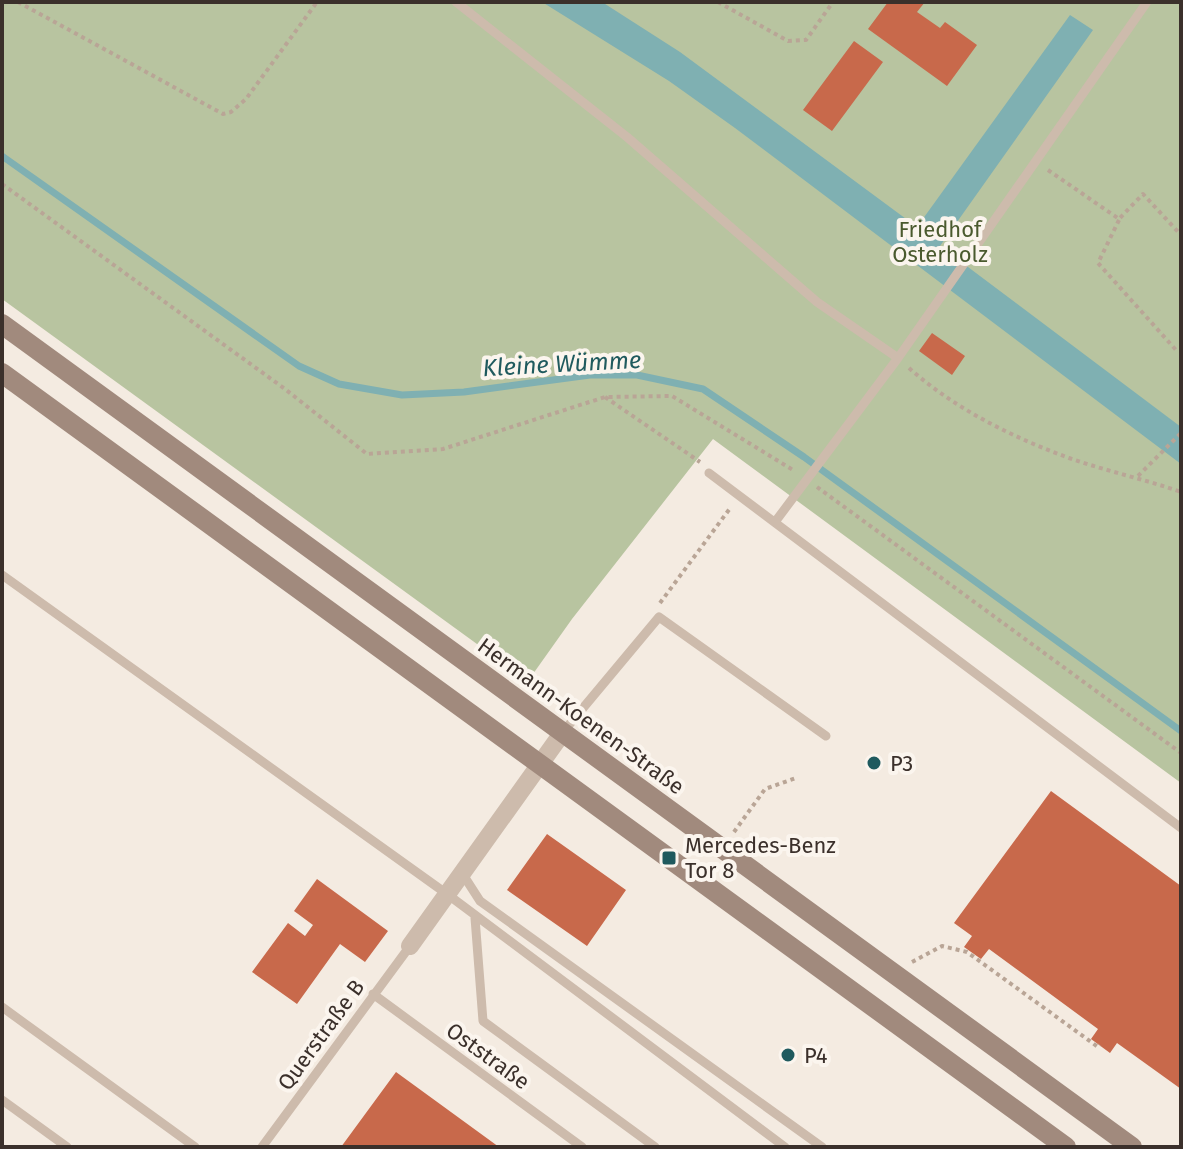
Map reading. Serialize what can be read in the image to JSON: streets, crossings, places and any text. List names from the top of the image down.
{
  "streets": {
    "main road": ["Hermann-Koenen-Straße"],
    "lane": ["Querstraße B", "Oststraße"]
  },
  "crossings": [
    ["Querstraße B", "Oststraße"]
  ],
  "water": ["Kleine Wümme"],
  "parks": ["Friedhof Osterholz"],
  "places": {
    "other": ["P3", "P4"],
    "transit": ["Mercedes-Benz Tor 8"]
  }
}
